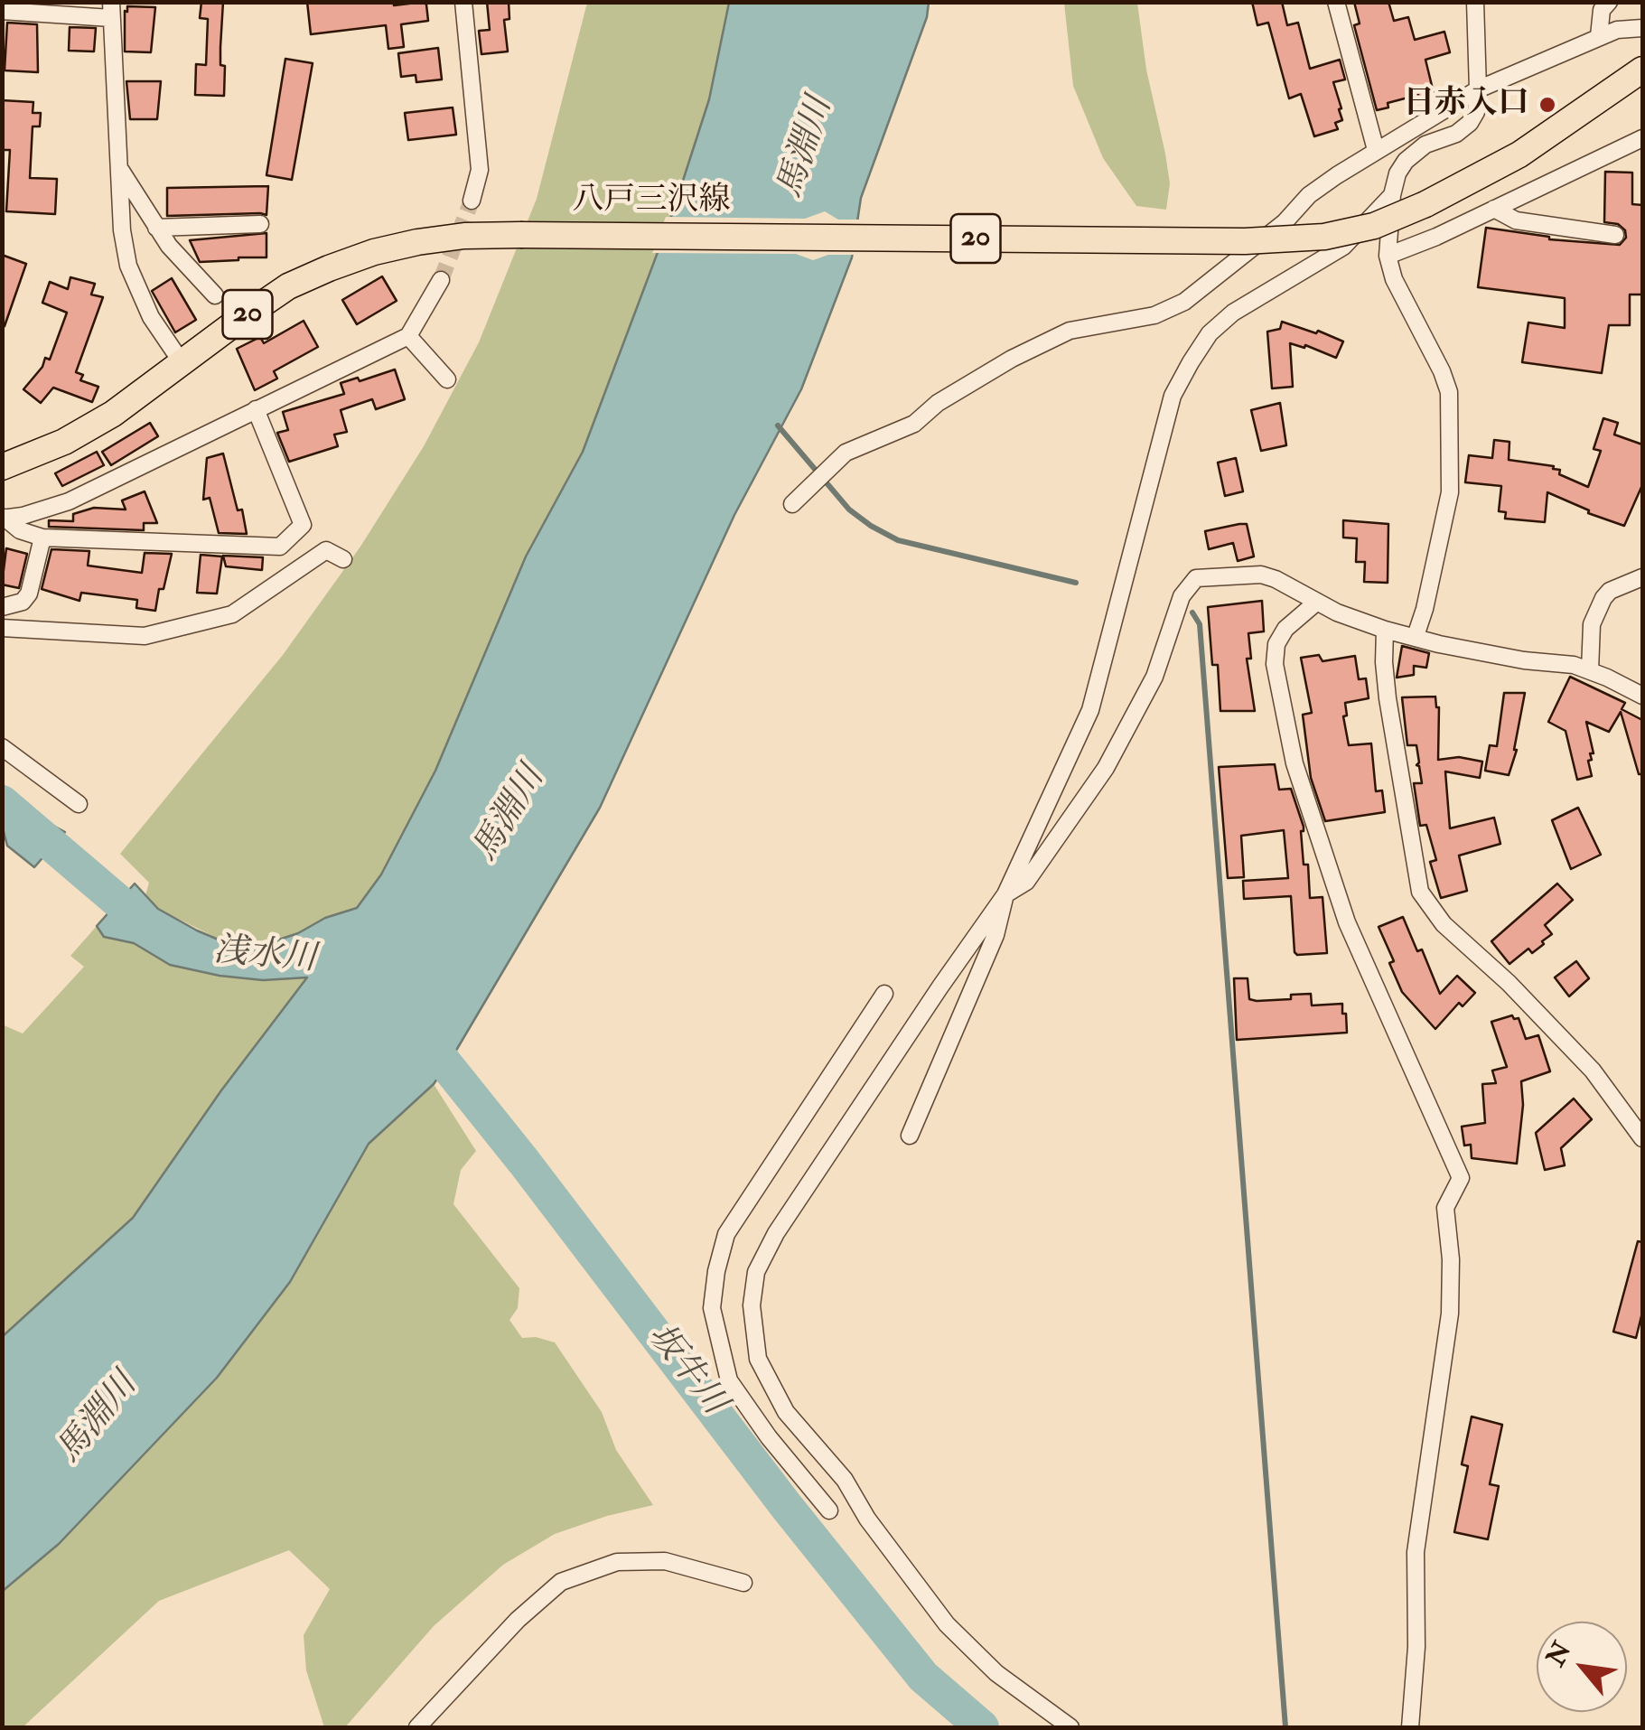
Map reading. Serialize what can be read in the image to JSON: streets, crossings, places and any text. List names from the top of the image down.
{
  "streets": {
    "main road": ["八戸三沢線", "20"]
  },
  "water": ["馬淵川", "浅水川", "坂牛川"],
  "places": ["日赤入口"],
  "north": "top left"
}
